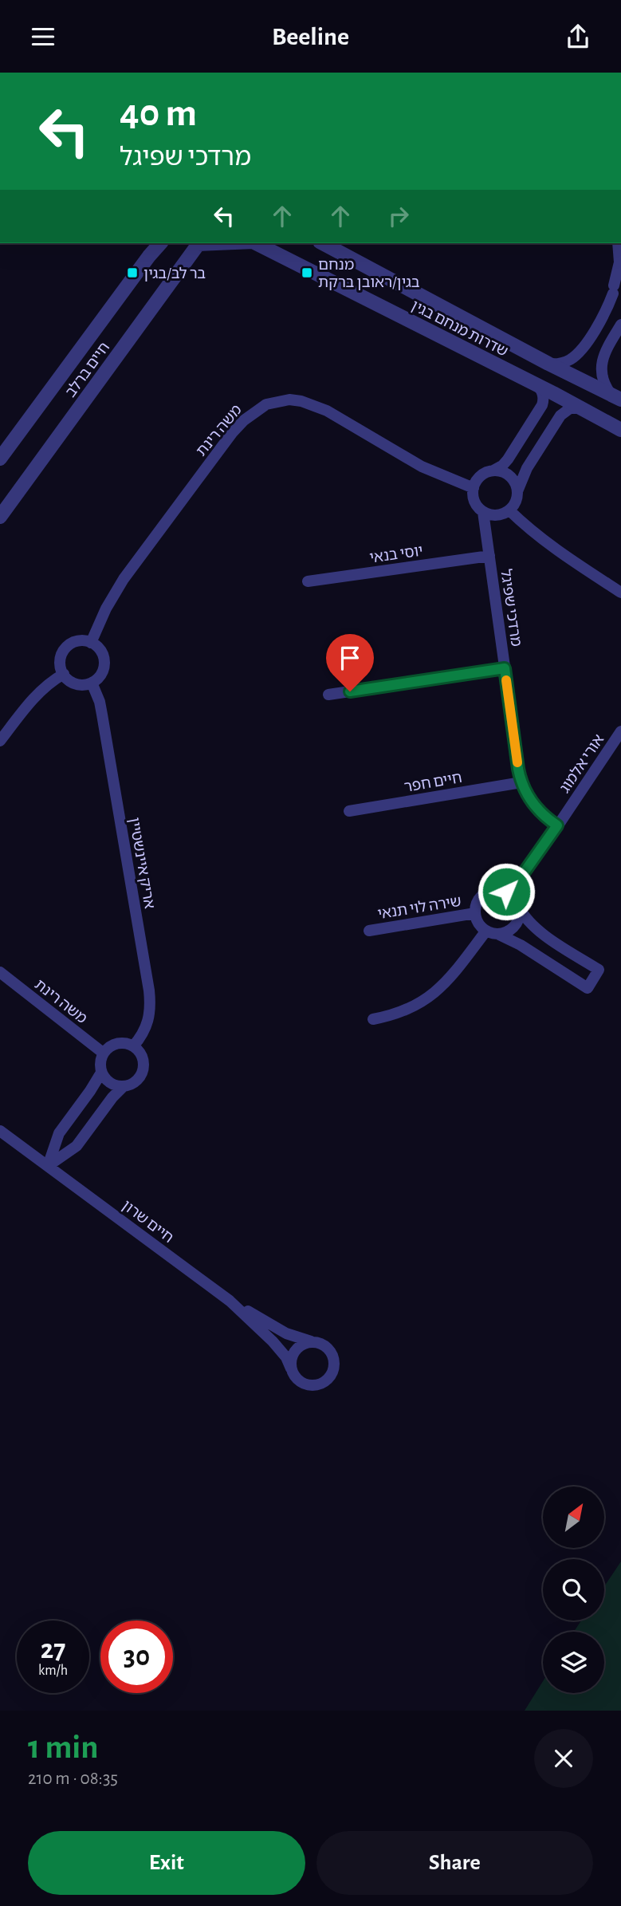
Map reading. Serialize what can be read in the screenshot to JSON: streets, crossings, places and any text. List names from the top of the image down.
{
  "streets": {
    "street": [
      "שדרות מנחם בגין",
      "חיים ברלב",
      "משה רינת",
      "יוסי בנאי",
      "מרדכי שפיגל",
      "אורי אלמוג",
      "חיים חפר",
      "אריק איינשטיין",
      "שירה לוי תנאי",
      "חיים שרון"
    ]
  },
  "crossings": [
    ["משה רינת", "מרדכי שפיגל"],
    ["משה רינת", "אריק איינשטיין"],
    ["יוסי בנאי", "מרדכי שפיגל"],
    ["מרדכי שפיגל", "אורי אלמוג"],
    ["מרדכי שפיגל", "חיים חפר"],
    ["אורי אלמוג", "שירה לוי תנאי"]
  ],
  "places": {
    "transit": ["בר לב/בגין", "מנחם בגין/ראובן ברקת"]
  },
  "north": "top right",
  "page": {
    "header": "Beeline",
    "turn": ["40 m", "מרדכי שפיגל"],
    "speed": "27 km/h",
    "limit": "30",
    "heading": ["1 min", "210 m · 08:35"],
    "buttons": ["Exit", "Share"]
  }
}
